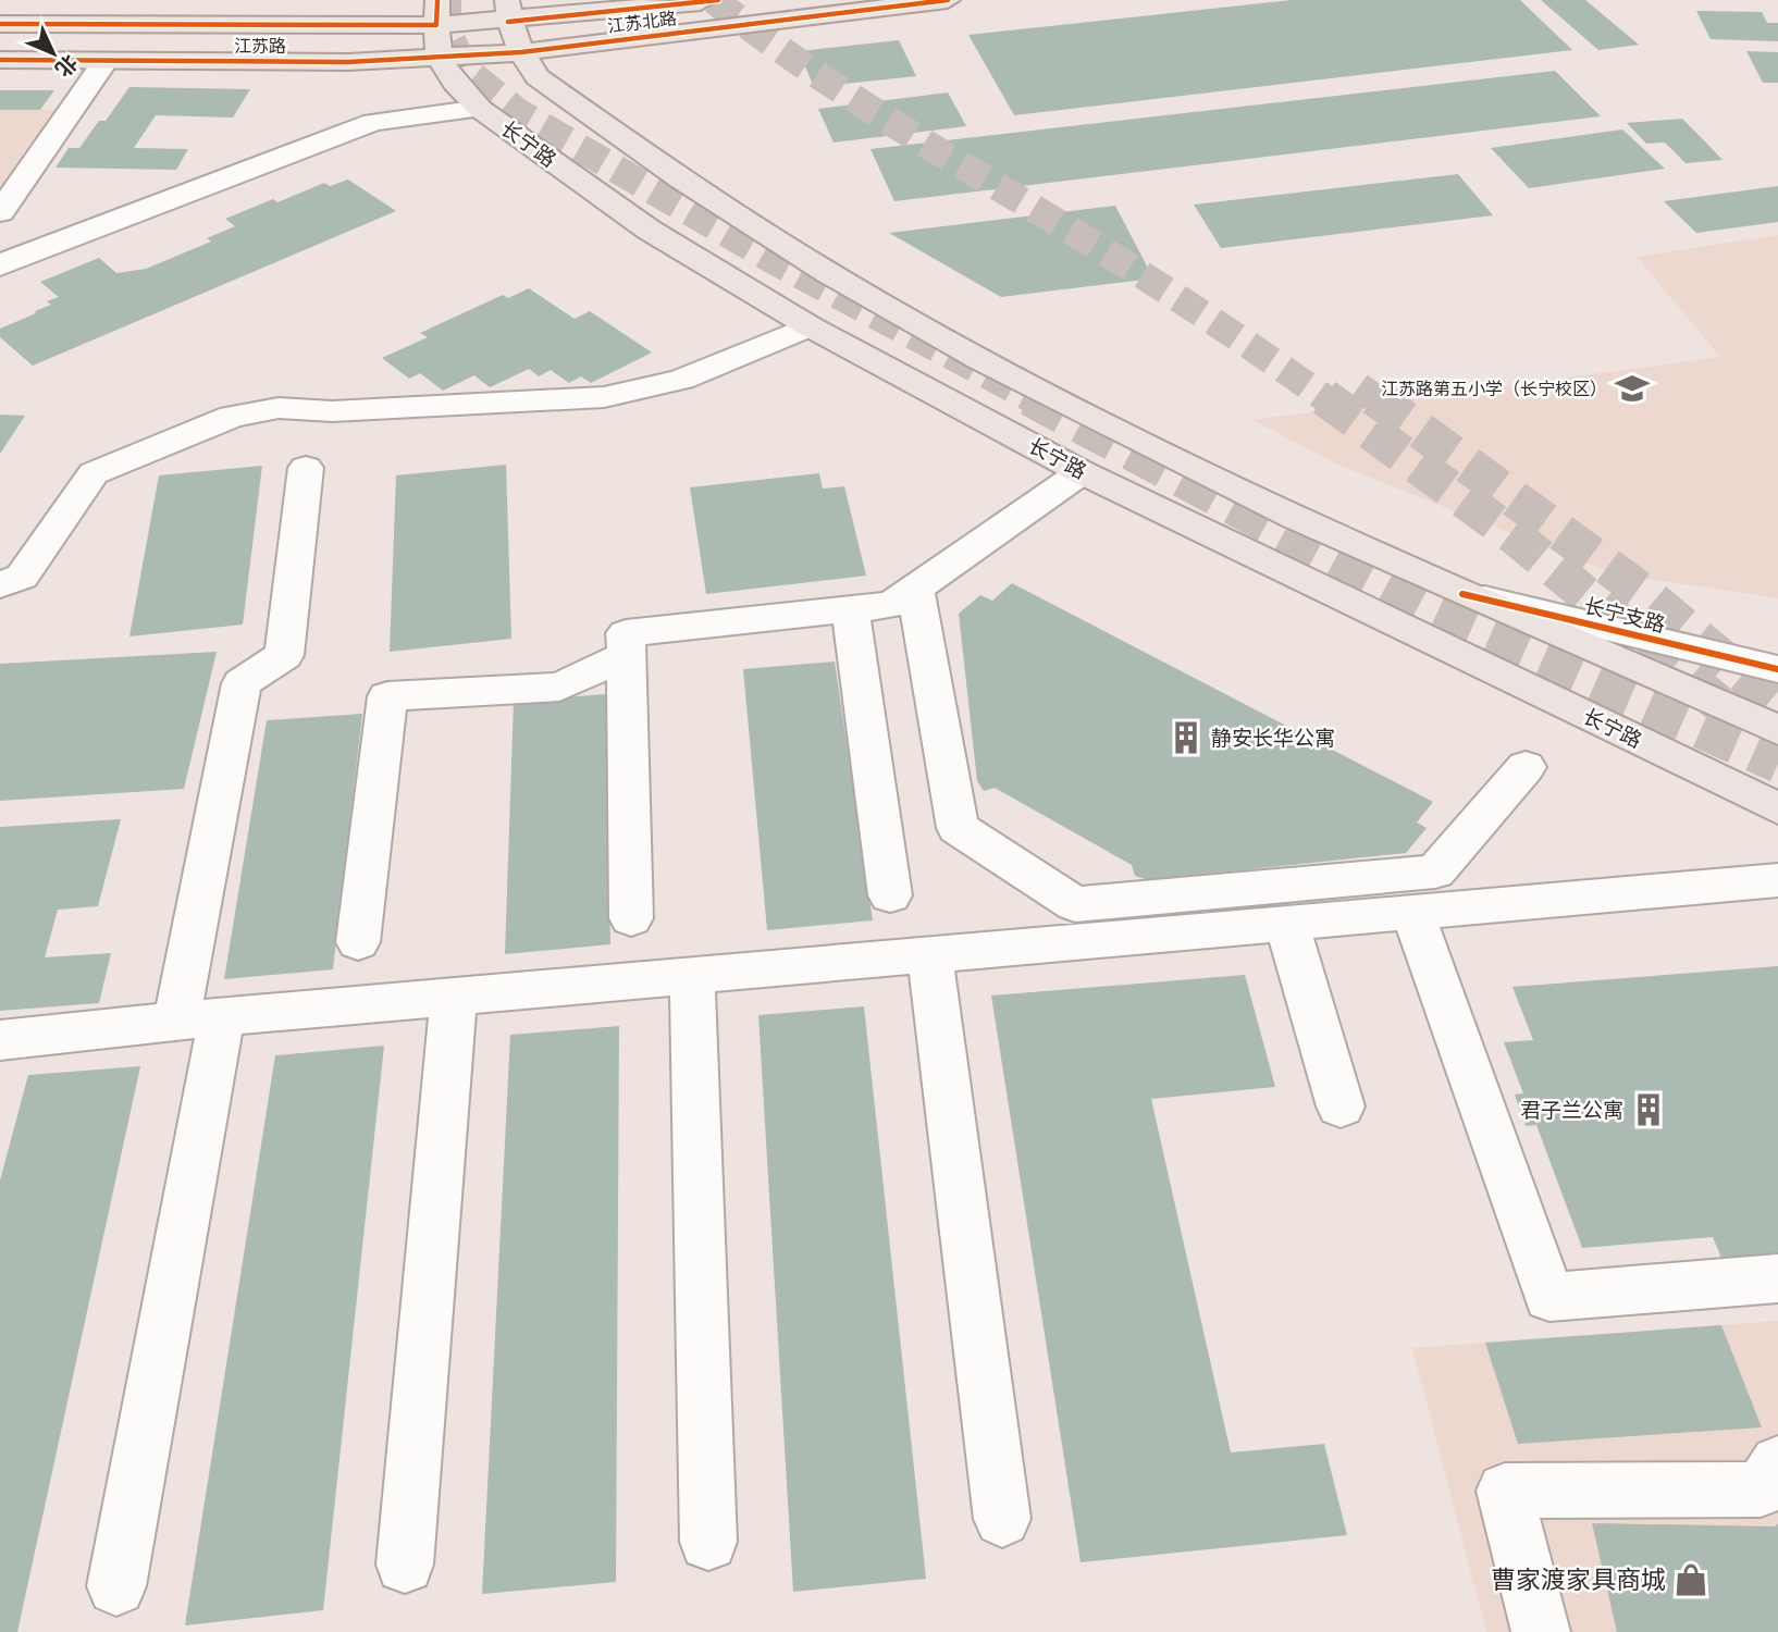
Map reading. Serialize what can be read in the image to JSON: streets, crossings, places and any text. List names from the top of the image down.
{
  "streets": {
    "main road": ["江苏北路", "江苏路", "长宁路"],
    "street": ["长宁支路"]
  },
  "crossings": [
    ["江苏北路", "江苏路"],
    ["江苏路", "长宁路"]
  ],
  "places": {
    "school or university": ["江苏路第五小学（长宁校区）"],
    "building": ["静安长华公寓", "君子兰公寓"],
    "shop": ["曹家渡家具商城"]
  },
  "north": "bottom right"
}
